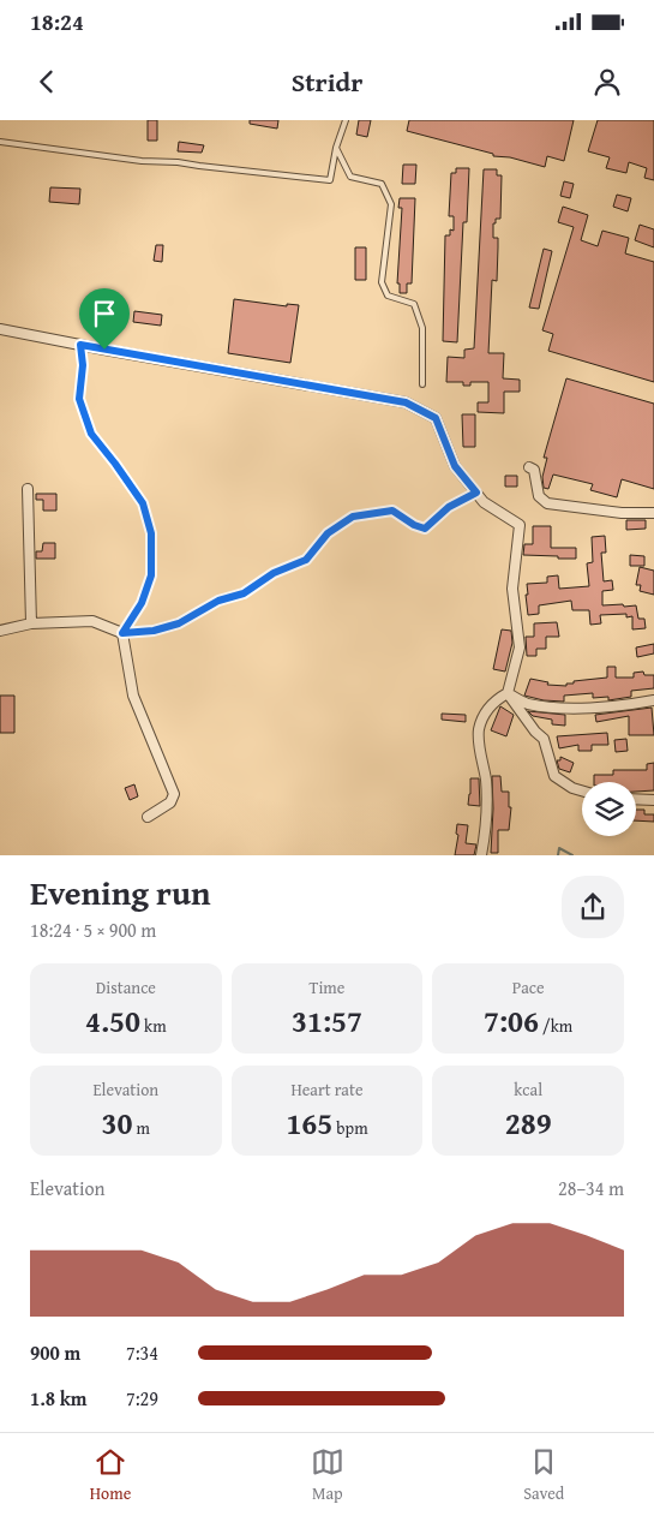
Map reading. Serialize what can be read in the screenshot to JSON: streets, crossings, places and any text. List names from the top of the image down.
{
  "page": {
    "status": "18:24",
    "header": "Stridr",
    "heading": ["Evening run", "18:24 · 5 × 900 m"],
    "stats": [
      ["Distance", "4.50 km"],
      ["Time", "31:57"],
      ["Pace", "7:06 /km"],
      ["Elevation", "30 m"],
      ["Heart rate", "165 bpm"],
      ["kcal", "289"]
    ],
    "chart": ["Elevation", "28–34 m"],
    "list": [
      {
        "name": "900 m",
        "note": "7:34"
      },
      {
        "name": "1.8 km",
        "note": "7:29"
      }
    ],
    "tabs": ["Home", "Map", "Saved"]
  }
}
